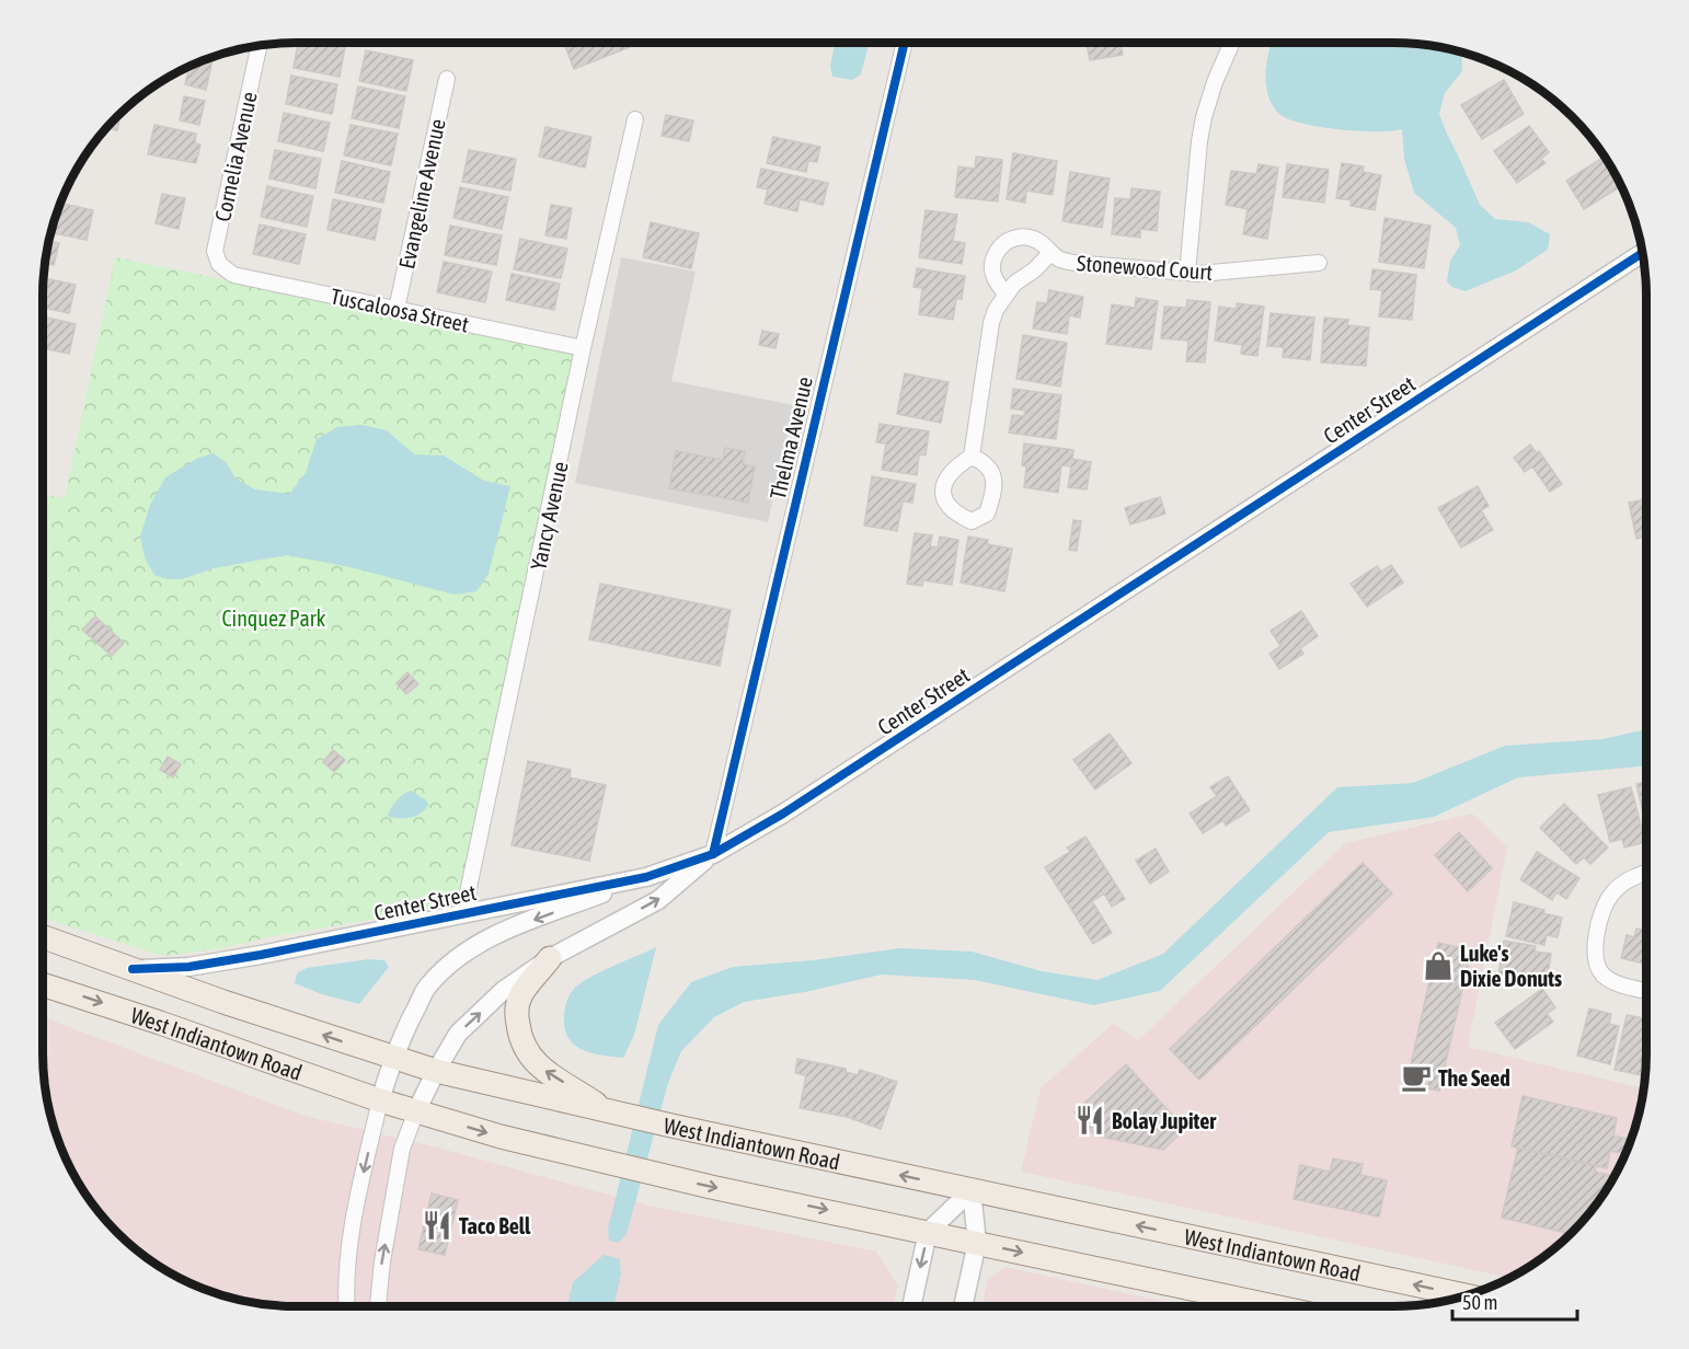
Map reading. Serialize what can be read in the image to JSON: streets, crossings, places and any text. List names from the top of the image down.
{
  "streets": {
    "main road": ["West Indiantown Road"],
    "street": [
      "Cornelia Avenue",
      "Evangeline Avenue",
      "Stonewood Court",
      "Tuscaloosa Street",
      "Center Street",
      "Thelma Avenue",
      "Yancy Avenue"
    ]
  },
  "crossings": [
    ["Cornelia Avenue", "Tuscaloosa Street"],
    ["Evangeline Avenue", "Tuscaloosa Street"],
    ["Tuscaloosa Street", "Yancy Avenue"],
    ["Center Street", "Thelma Avenue"],
    ["Center Street", "Yancy Avenue"],
    ["Center Street", "West Indiantown Road"]
  ],
  "parks": ["Cinquez Park"],
  "places": {
    "shop": ["Luke's Dixie Donuts"],
    "cafe": ["The Seed"],
    "restaurant": ["Bolay Jupiter", "Taco Bell"]
  },
  "scale_bar": "50 m"
}
